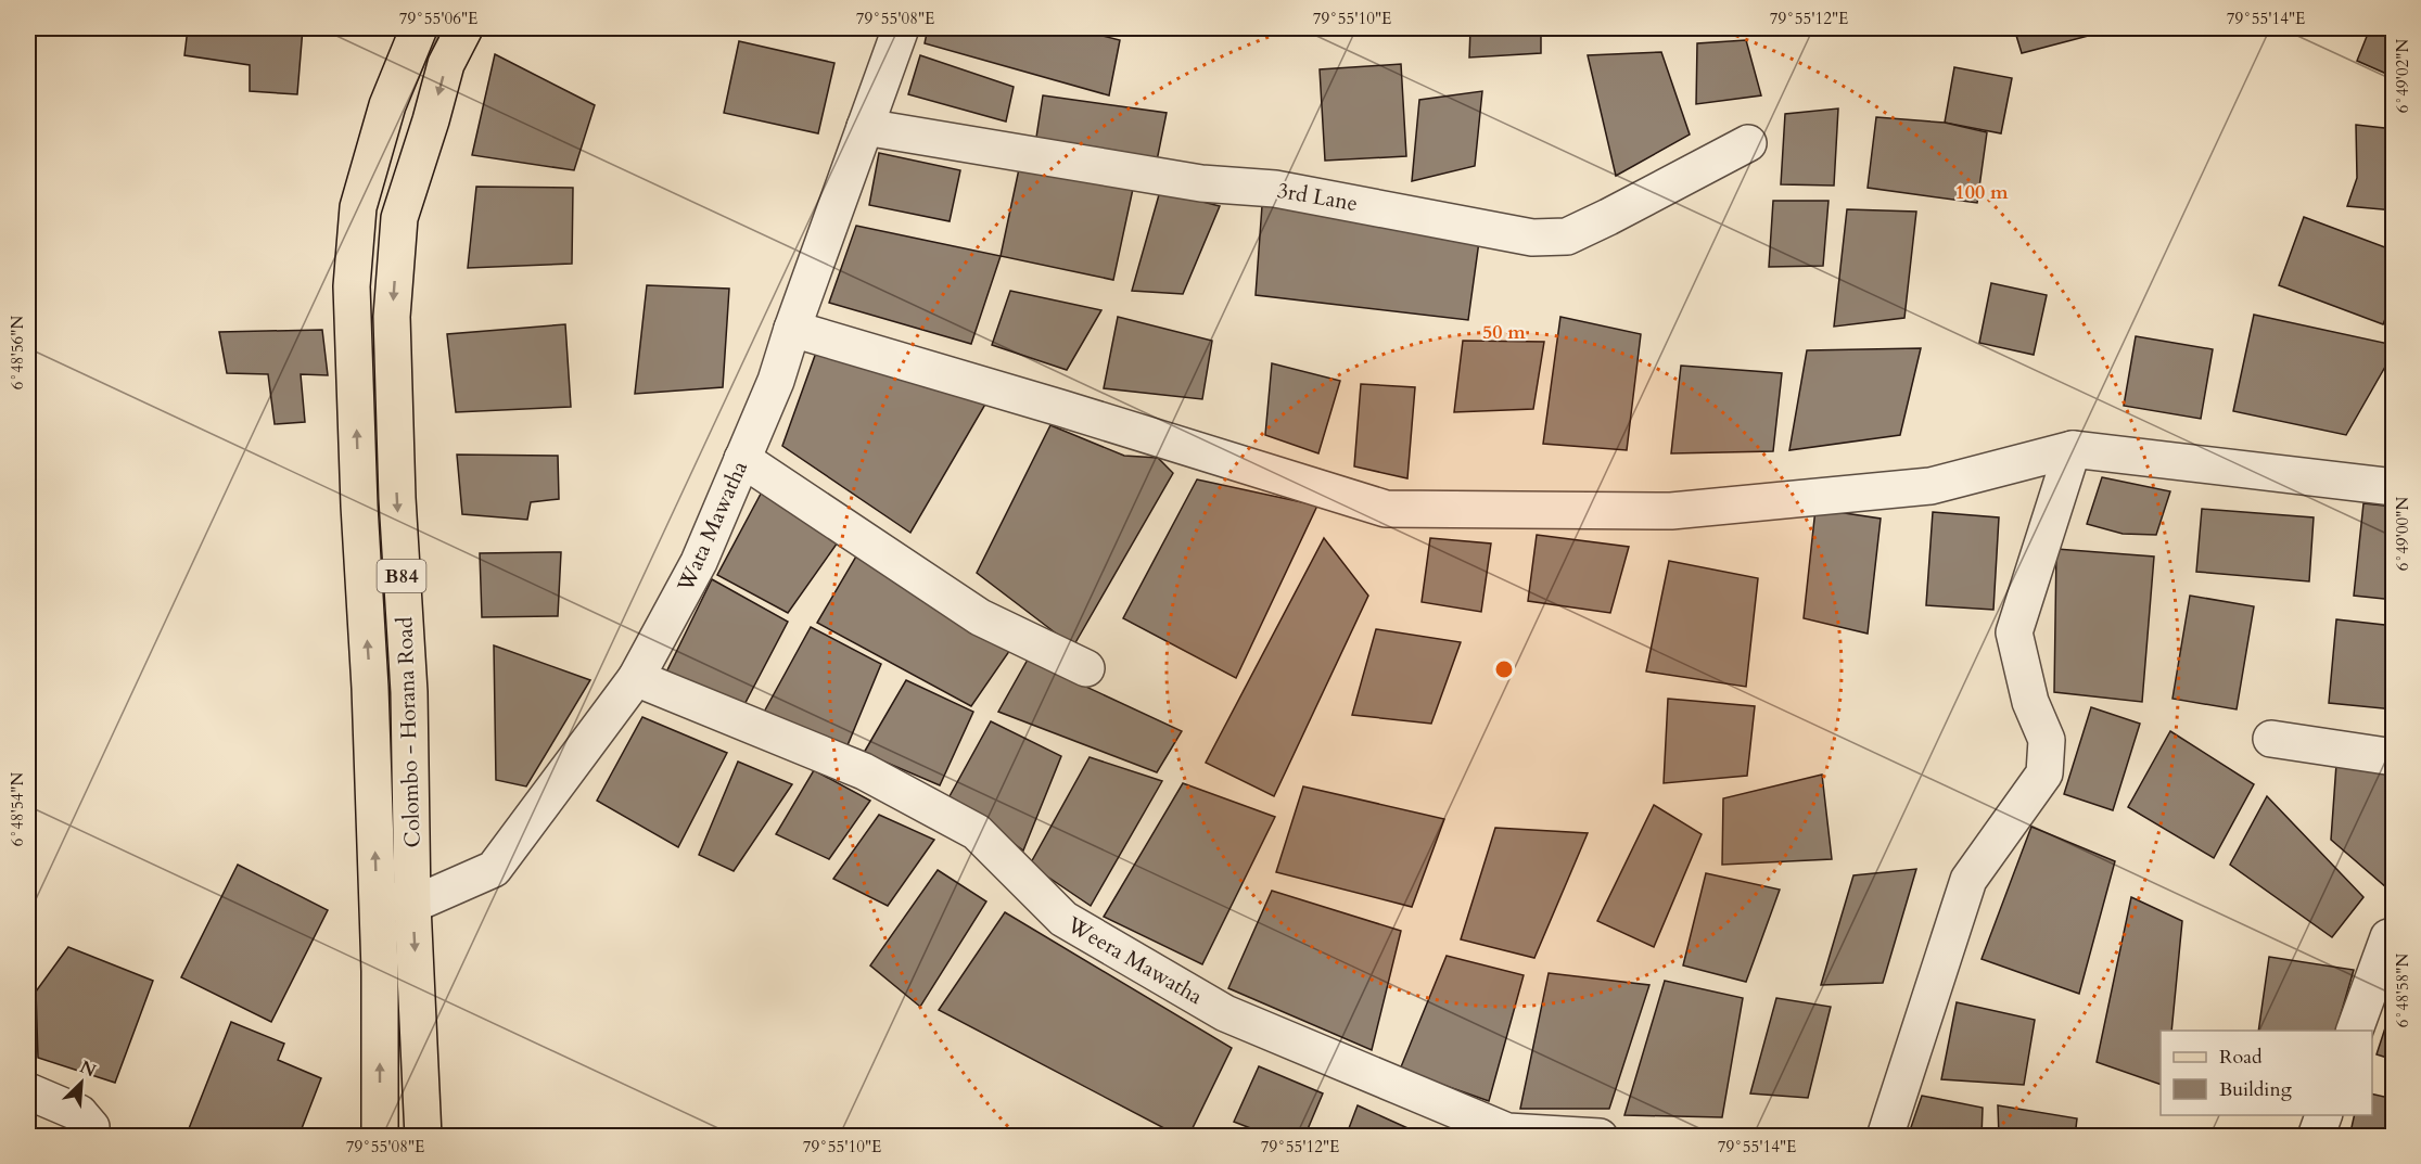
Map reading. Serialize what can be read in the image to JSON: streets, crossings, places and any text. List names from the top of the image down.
{
  "streets": {
    "main road": ["B84", "Colombo - Horana Road"],
    "street": ["3rd Lane", "Wata Mawatha", "Weera Mawatha"]
  },
  "crossings": [
    ["3rd Lane", "Wata Mawatha"],
    ["Wata Mawatha", "Colombo - Horana Road"],
    ["Wata Mawatha", "Weera Mawatha"]
  ],
  "legend": ["Road", "Building"],
  "north": "top right",
  "coordinates": [
    "79°55'06\"E",
    "79°55'08\"E",
    "79°55'10\"E",
    "79°55'12\"E",
    "79°55'14\"E",
    "6°49'02\"N",
    "6°48'56\"N",
    "6°49'00\"N",
    "6°48'54\"N",
    "6°48'58\"N"
  ],
  "rings": ["100 m", "50 m"]
}
